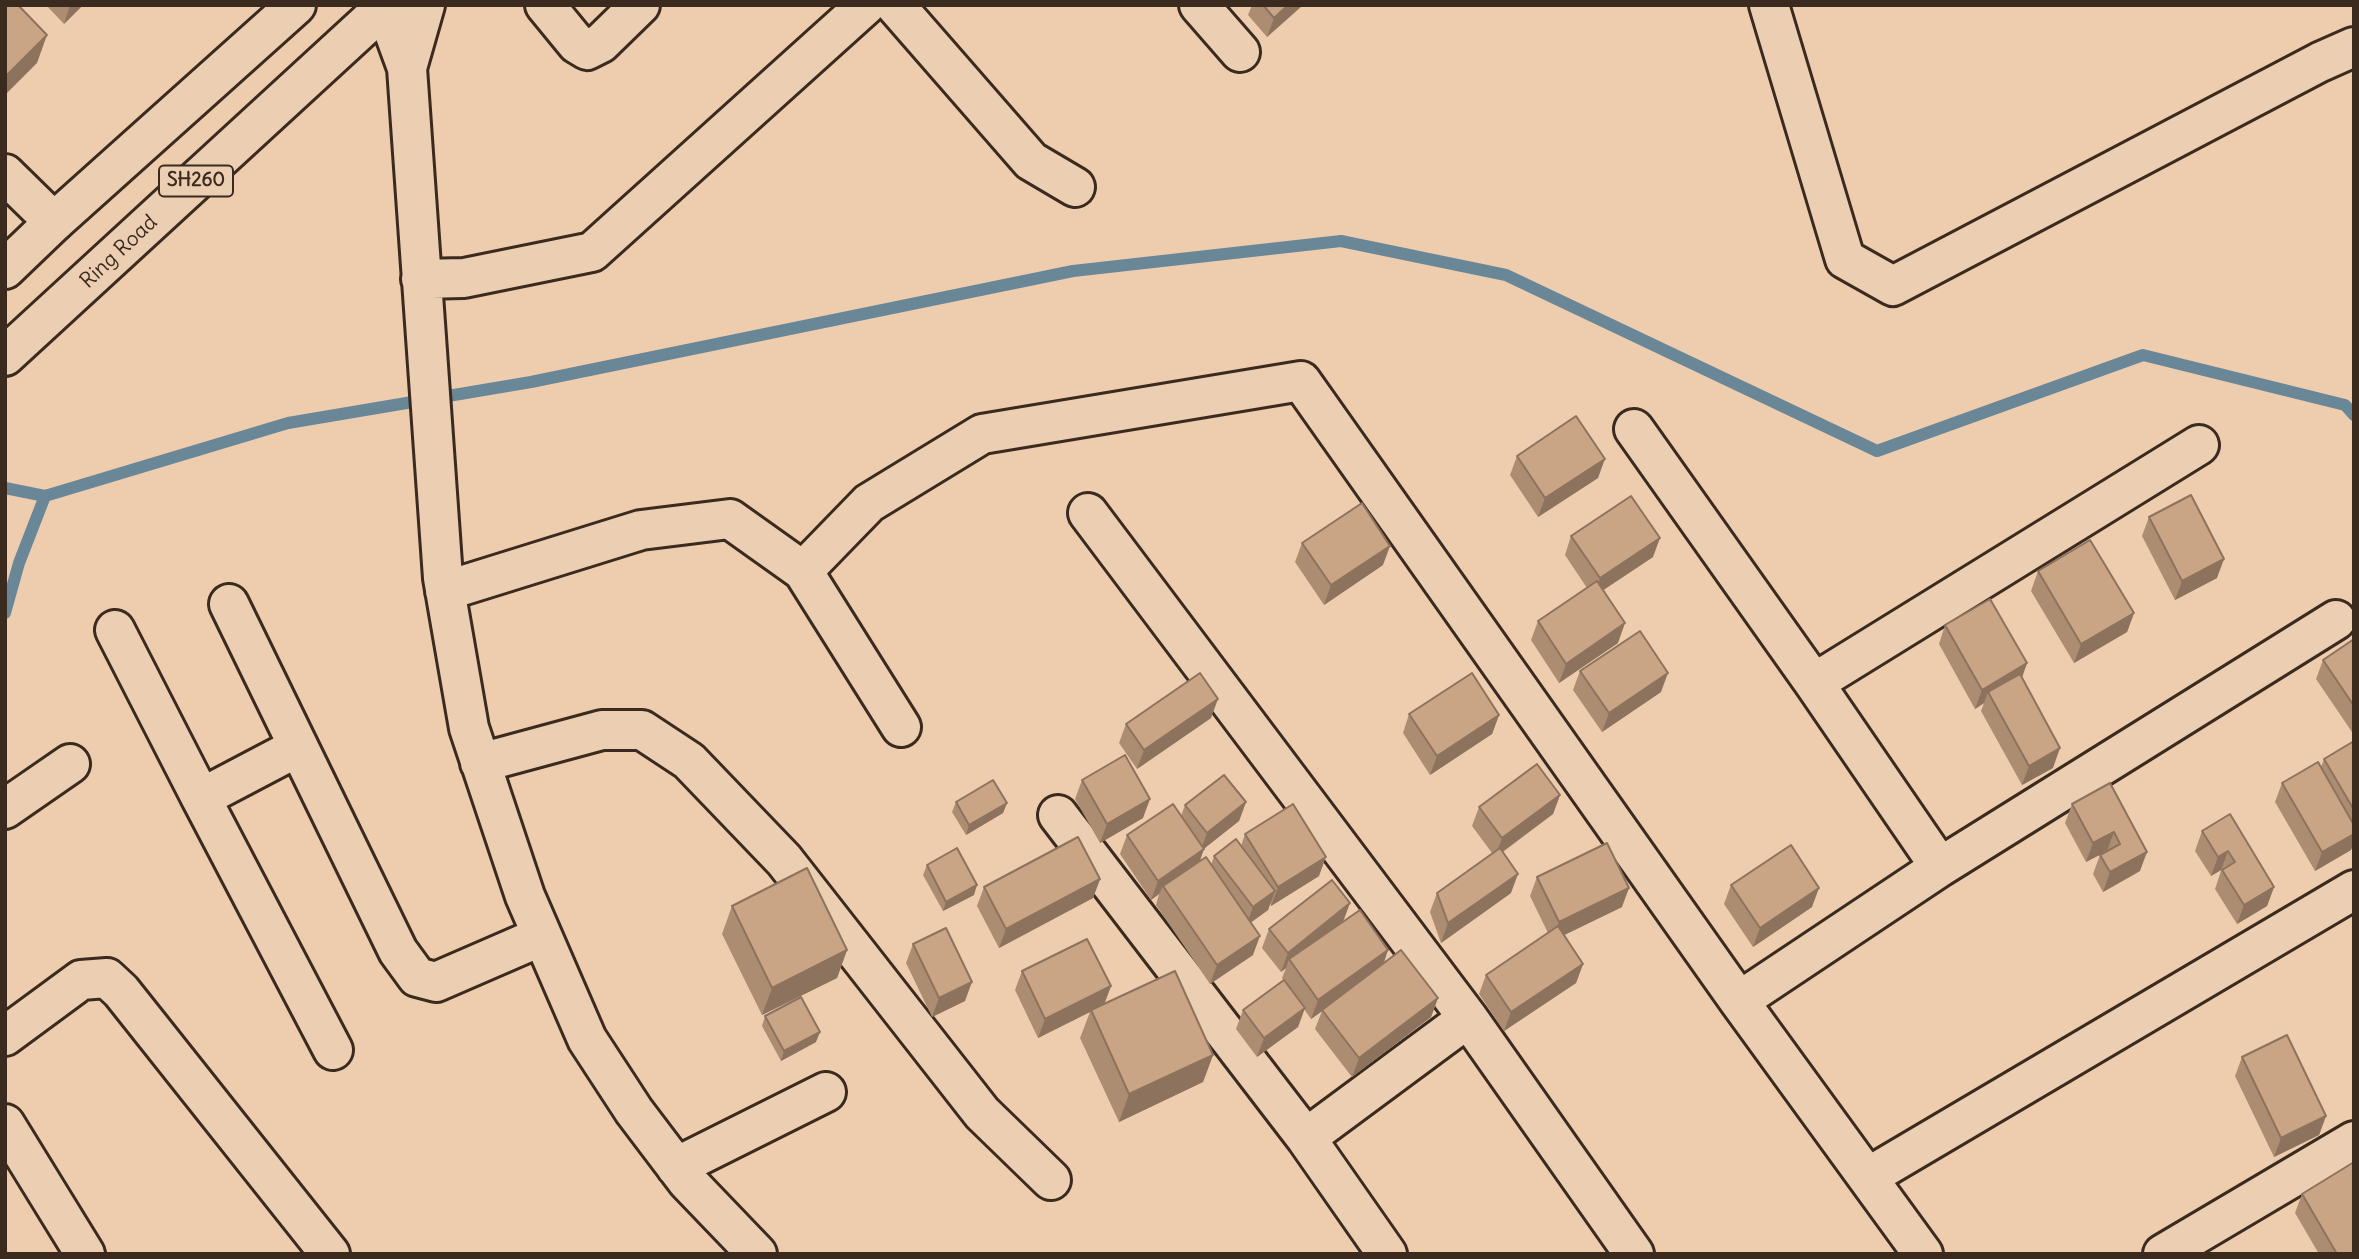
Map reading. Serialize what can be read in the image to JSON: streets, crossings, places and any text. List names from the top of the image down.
{
  "streets": {
    "main road": ["SH260", "Ring Road"]
  }
}
